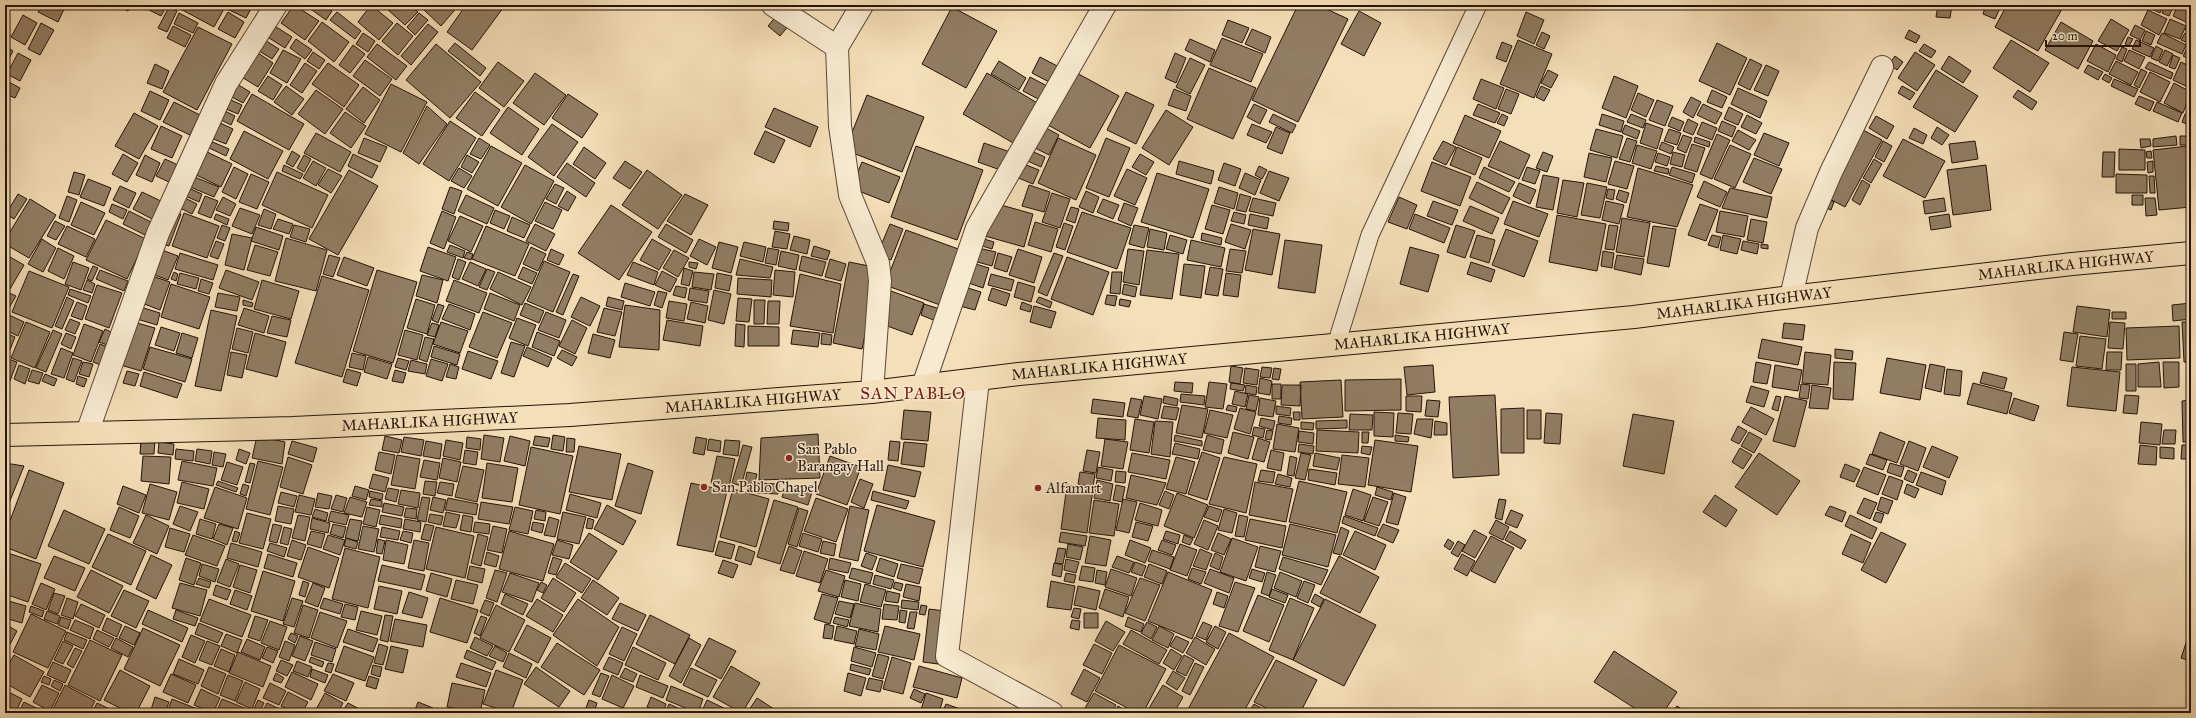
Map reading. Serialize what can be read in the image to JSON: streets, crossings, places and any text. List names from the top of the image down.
{
  "streets": {
    "highway": ["MAHARLIKA HIGHWAY"]
  },
  "districts": ["SAN PABLO"],
  "places": ["San Pablo Barangay Hall", "San Pablo Chapel", "Alfamart"],
  "scale_bar": "20 m"
}
